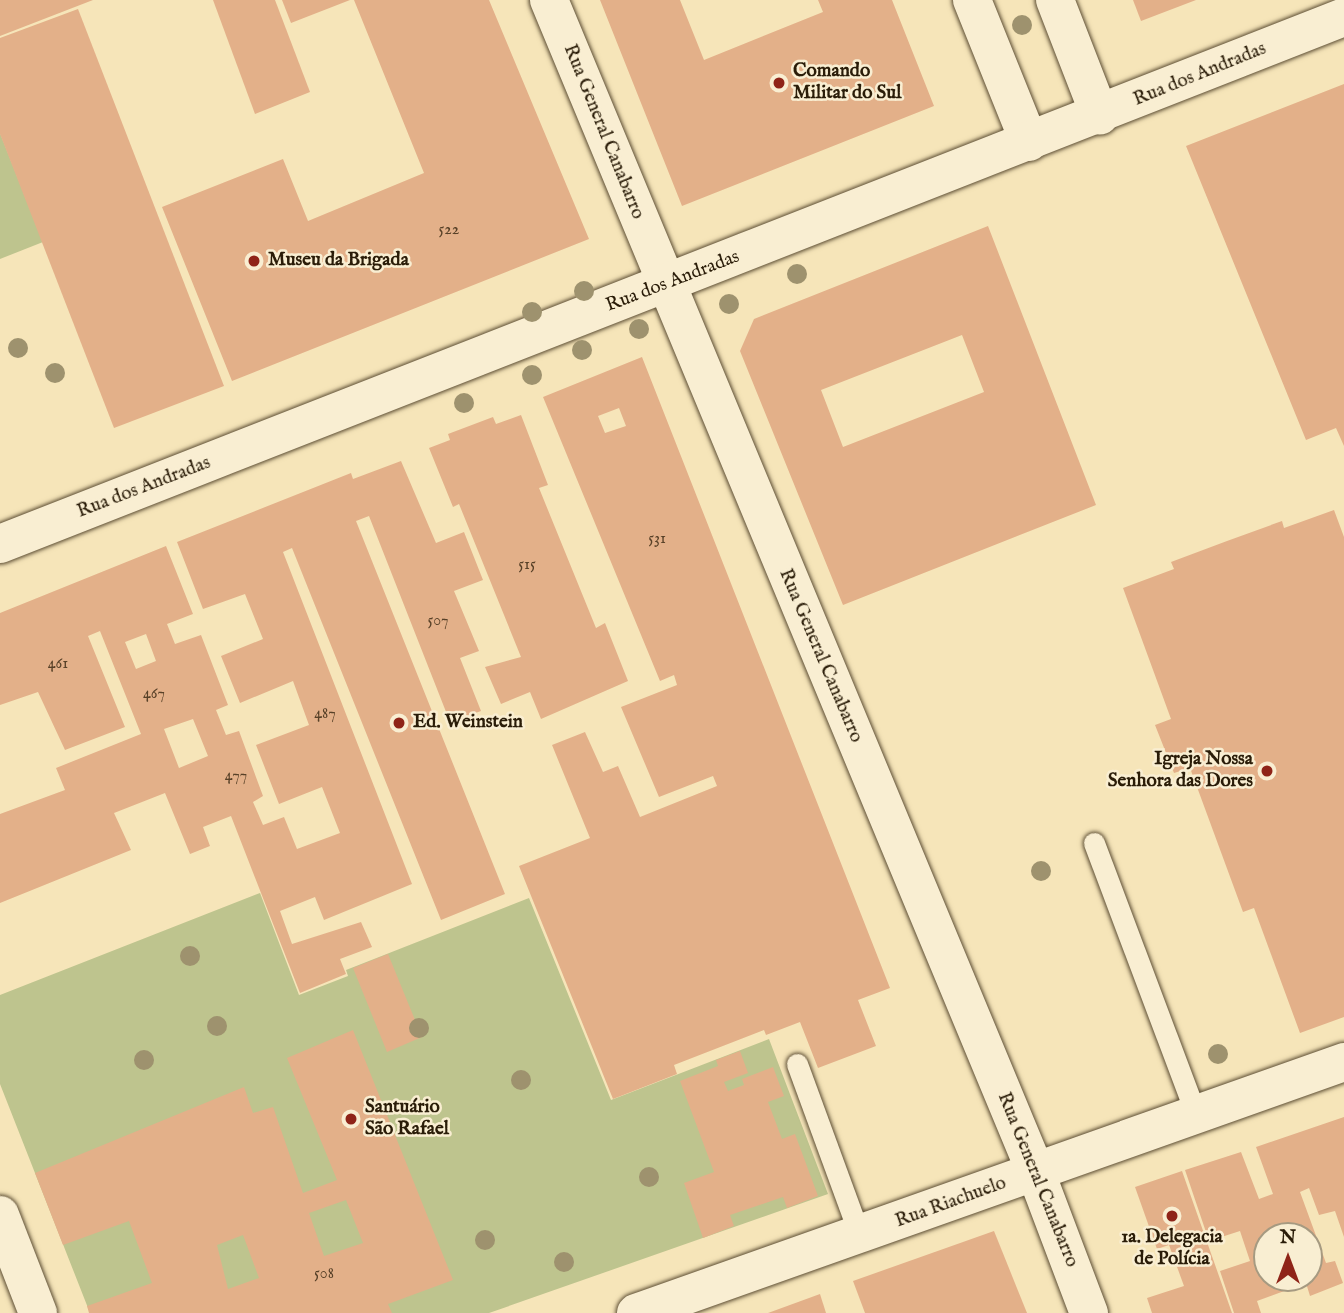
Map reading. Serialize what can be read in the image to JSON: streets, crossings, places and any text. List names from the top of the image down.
{
  "streets": {
    "street": ["Rua dos Andradas", "Rua General Canabarro", "Rua Riachuelo"]
  },
  "crossings": [
    ["Rua dos Andradas", "Rua General Canabarro"],
    ["Rua General Canabarro", "Rua Riachuelo"]
  ],
  "places": [
    "Comando Militar do Sul",
    "Museu da Brigada",
    "Ed. Weinstein",
    "Igreja Nossa Senhora das Dores",
    "Santuário São Rafael",
    "1a. Delegacia de Polícia"
  ],
  "house_numbers": [
    "522",
    "531",
    "515",
    "507",
    "461",
    "467",
    "487",
    "477",
    "508"
  ],
  "north": "top"
}
